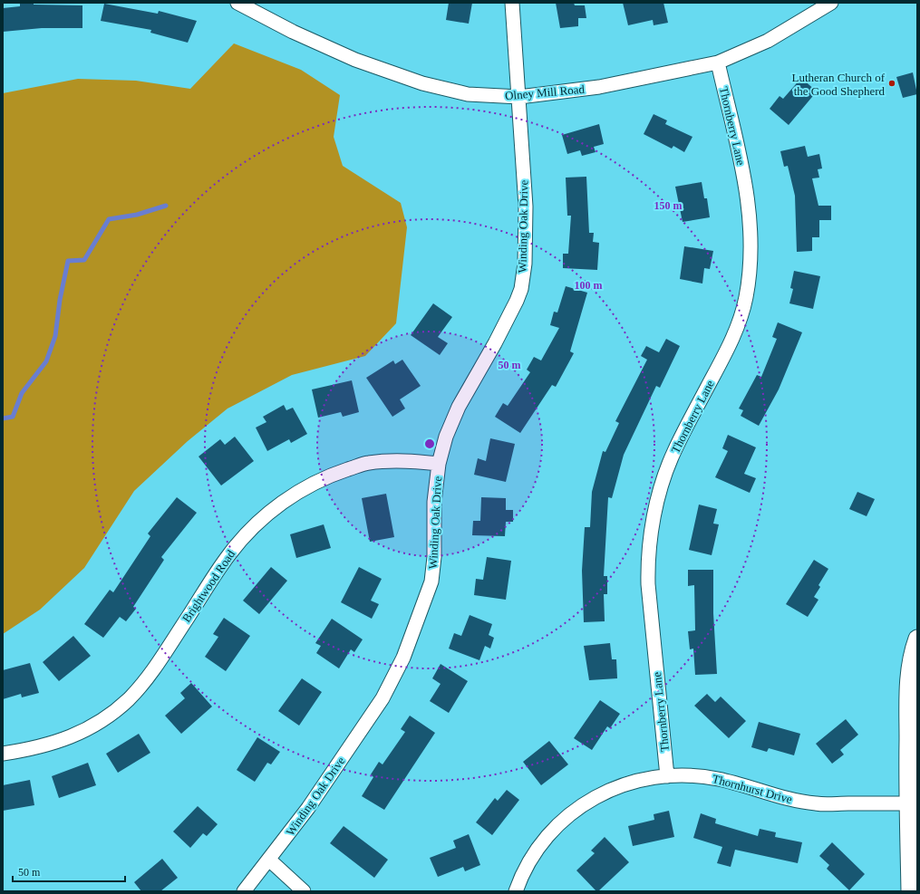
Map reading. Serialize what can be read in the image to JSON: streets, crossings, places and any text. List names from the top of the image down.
{
  "streets": {
    "street": [
      "Olney Mill Road",
      "Thornberry Lane",
      "Winding Oak Drive",
      "Brightwood Road",
      "Thornhurst Drive"
    ]
  },
  "crossings": [
    ["Olney Mill Road", "Thornberry Lane"],
    ["Olney Mill Road", "Winding Oak Drive"],
    ["Thornberry Lane", "Thornhurst Drive"],
    ["Winding Oak Drive", "Brightwood Road"]
  ],
  "places": ["Lutheran Church of the Good Shepherd"],
  "scale_bar": "50 m",
  "rings": ["150 m", "100 m", "50 m"]
}
